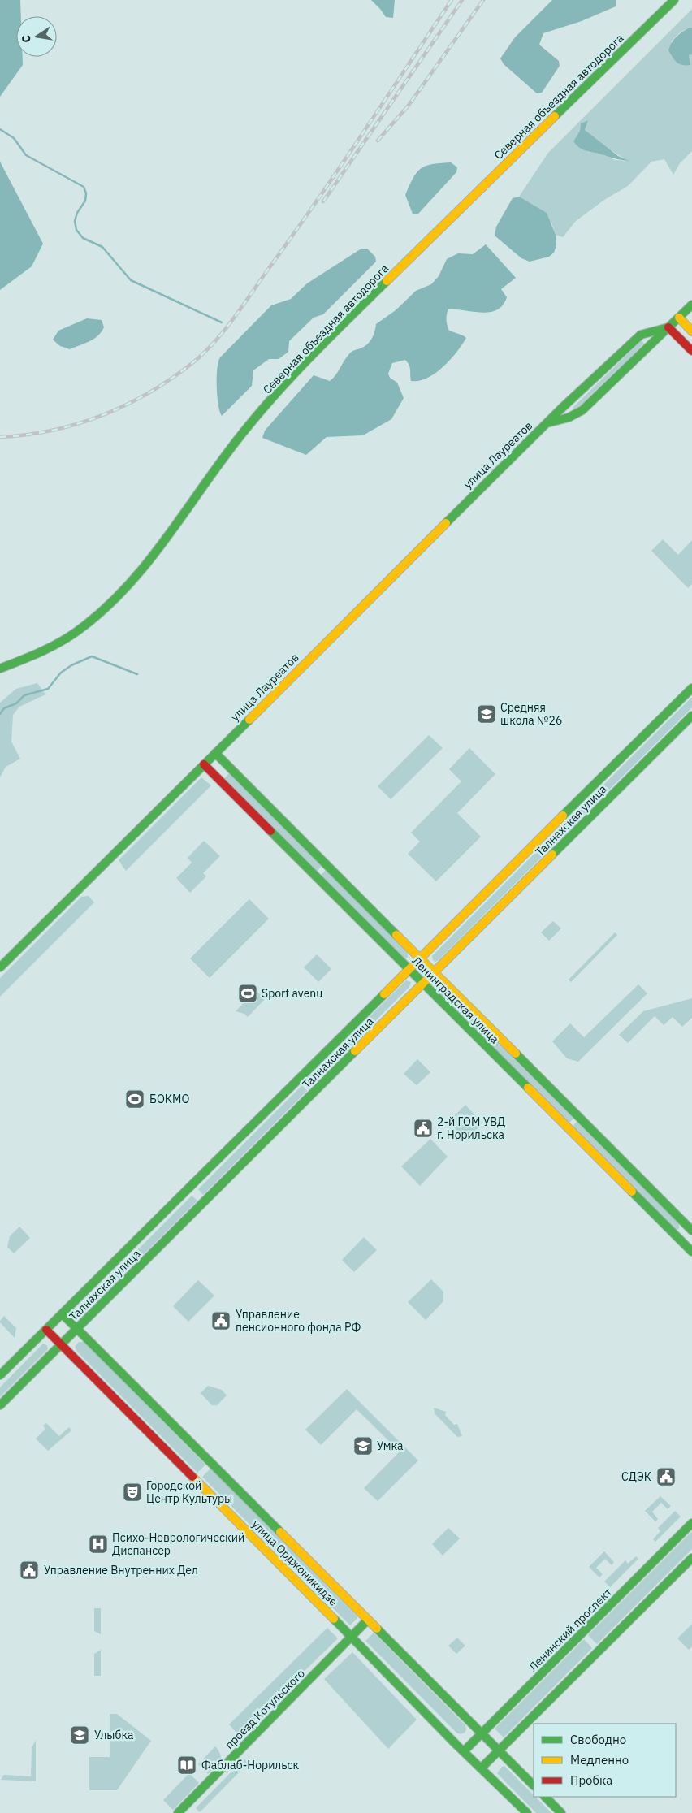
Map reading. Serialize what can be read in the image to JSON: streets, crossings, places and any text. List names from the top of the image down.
{
  "streets": {
    "street": [
      "Северная объездная автодорога",
      "улица Лауреатов",
      "Талнахская улица",
      "Ленинградская улица",
      "улица Орджоникидзе",
      "Ленинский проспект",
      "проезд Котульского"
    ]
  },
  "crossings": [
    ["улица Лауреатов", "Ленинградская улица"],
    ["Талнахская улица", "Ленинградская улица"],
    ["Талнахская улица", "улица Орджоникидзе"],
    ["улица Орджоникидзе", "Ленинский проспект"],
    ["улица Орджоникидзе", "проезд Котульского"]
  ],
  "places": {
    "school or university": ["Средняя школа №26", "Умка", "Улыбка"],
    "sports": ["Sport avenu", "БОКМО"],
    "public building": [
      "2-й ГОМ УВД г. Норильска",
      "Управление пенсионного фонда РФ",
      "СДЭК",
      "Управление Внутренних Дел"
    ],
    "theatre": ["Городской Центр Культуры"],
    "hospital": ["Психо-Неврологический Диспансер"],
    "library": ["Фаблаб-Норильск"]
  },
  "legend": ["Свободно", "Медленно", "Пробка"],
  "north": "left"
}
